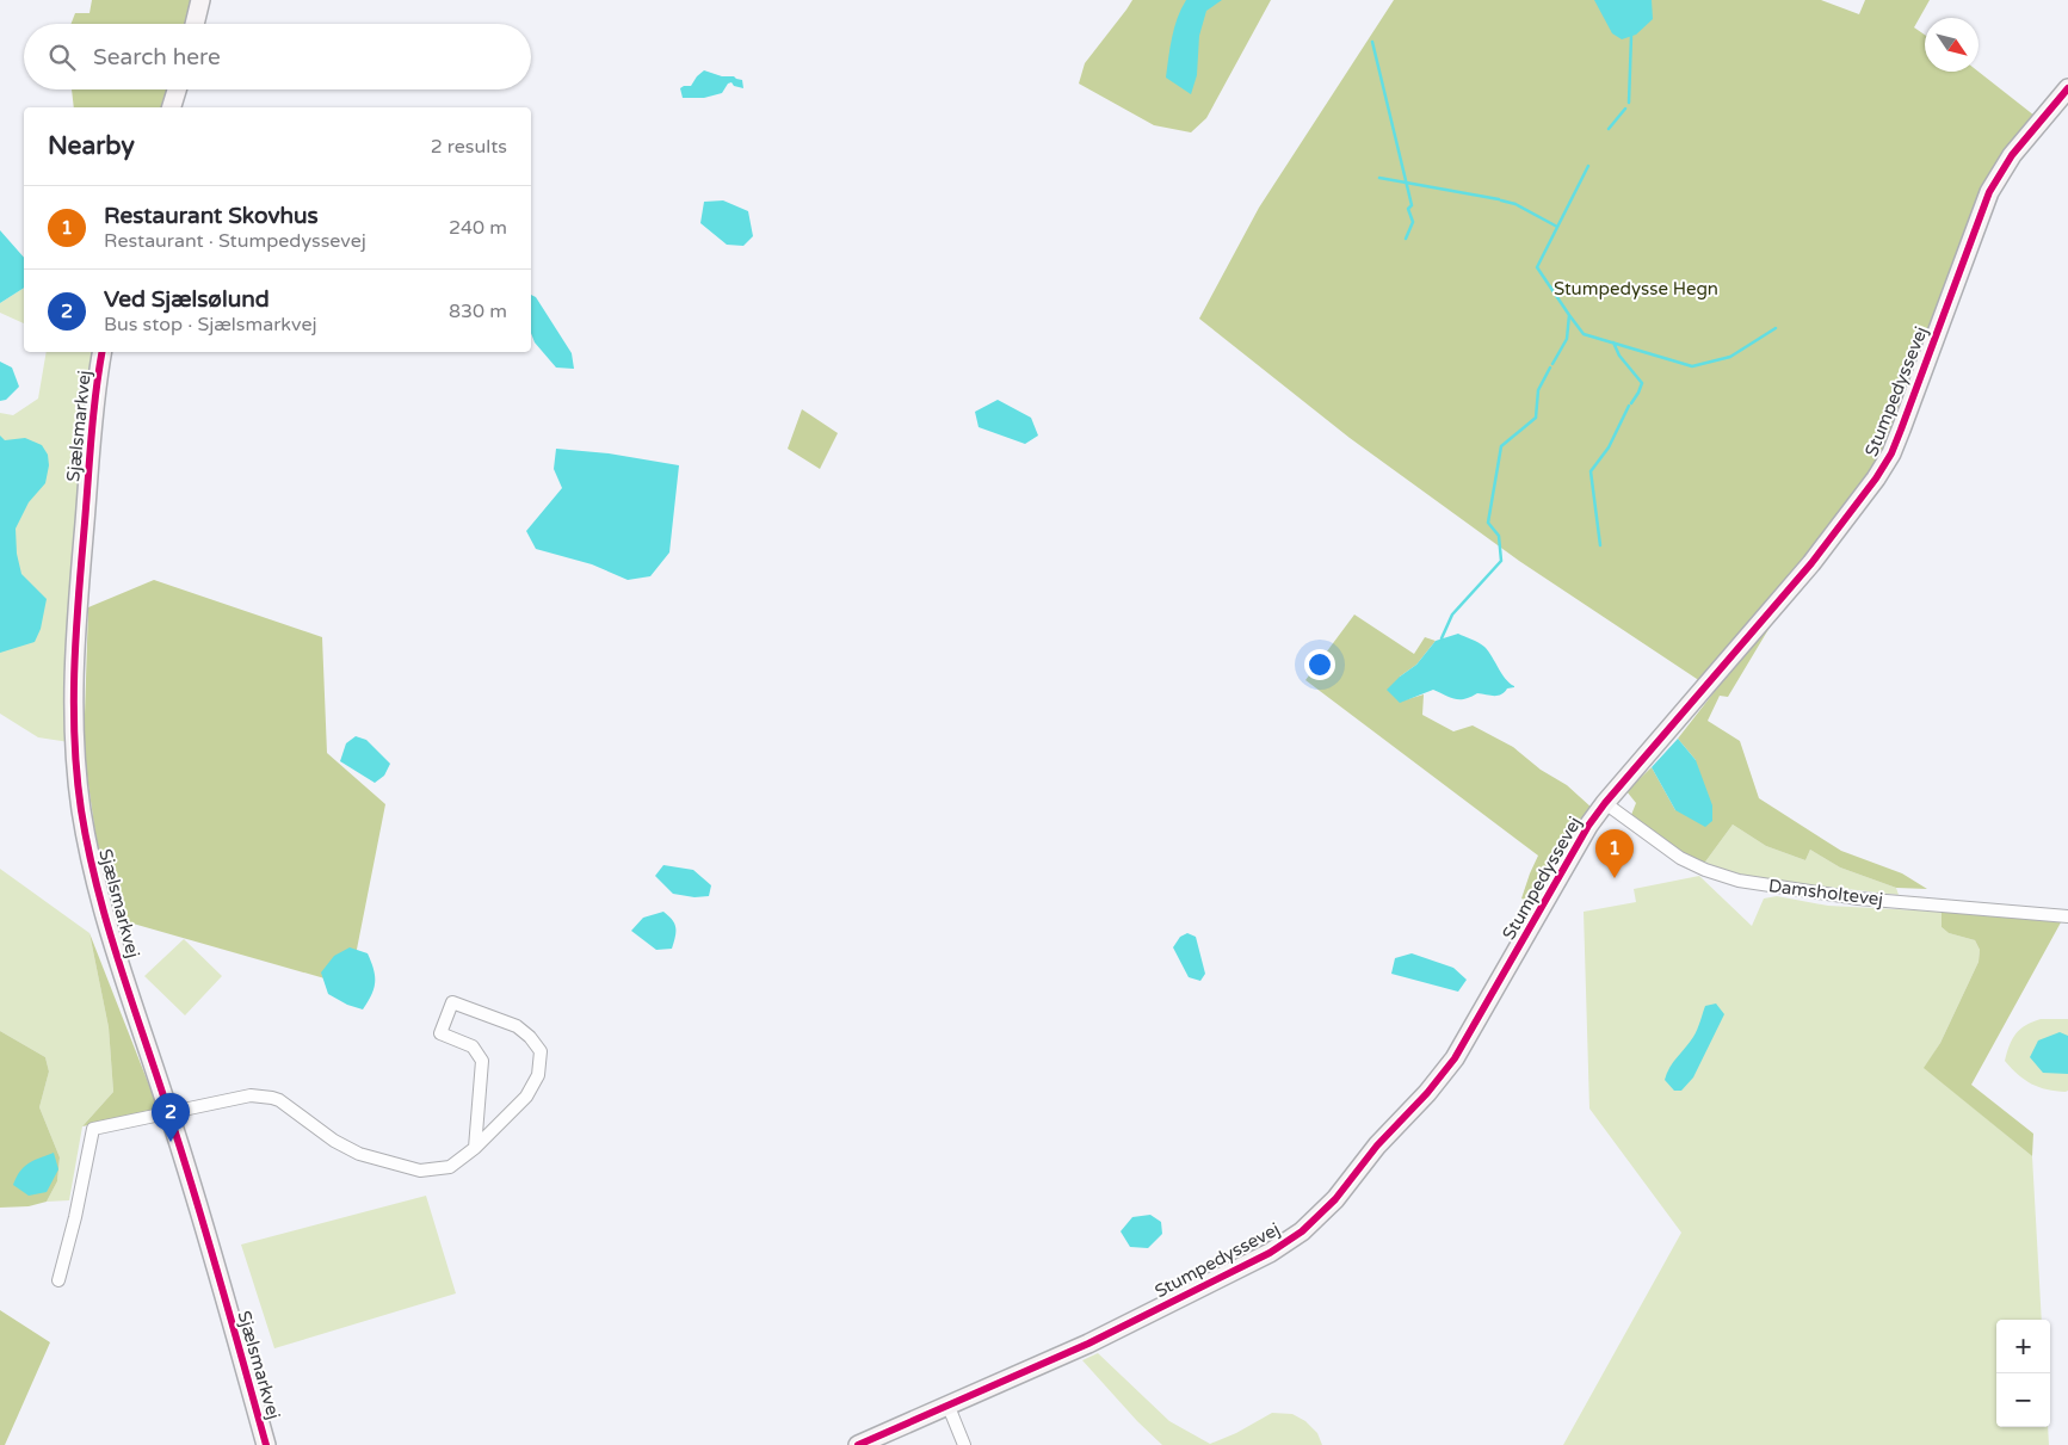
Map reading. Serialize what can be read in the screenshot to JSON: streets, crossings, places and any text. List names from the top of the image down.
{
  "streets": {
    "street": ["Stumpedyssevej", "Sjælsmarkvej", "Damsholtevej"]
  },
  "crossings": [
    ["Stumpedyssevej", "Damsholtevej"]
  ],
  "parks": ["Stumpedysse Hegn"],
  "north": "bottom right",
  "page": {
    "search": "Search here",
    "heading": ["Nearby", "2 results"],
    "list": [
      {
        "mark": "1",
        "name": "Restaurant Skovhus",
        "note": "Restaurant · Stumpedyssevej",
        "value": "240 m"
      },
      {
        "mark": "2",
        "name": "Ved Sjælsølund",
        "note": "Bus stop · Sjælsmarkvej",
        "value": "830 m"
      }
    ],
    "pins": ["1", "2"],
    "map_buttons": ["+", "−"]
  }
}
